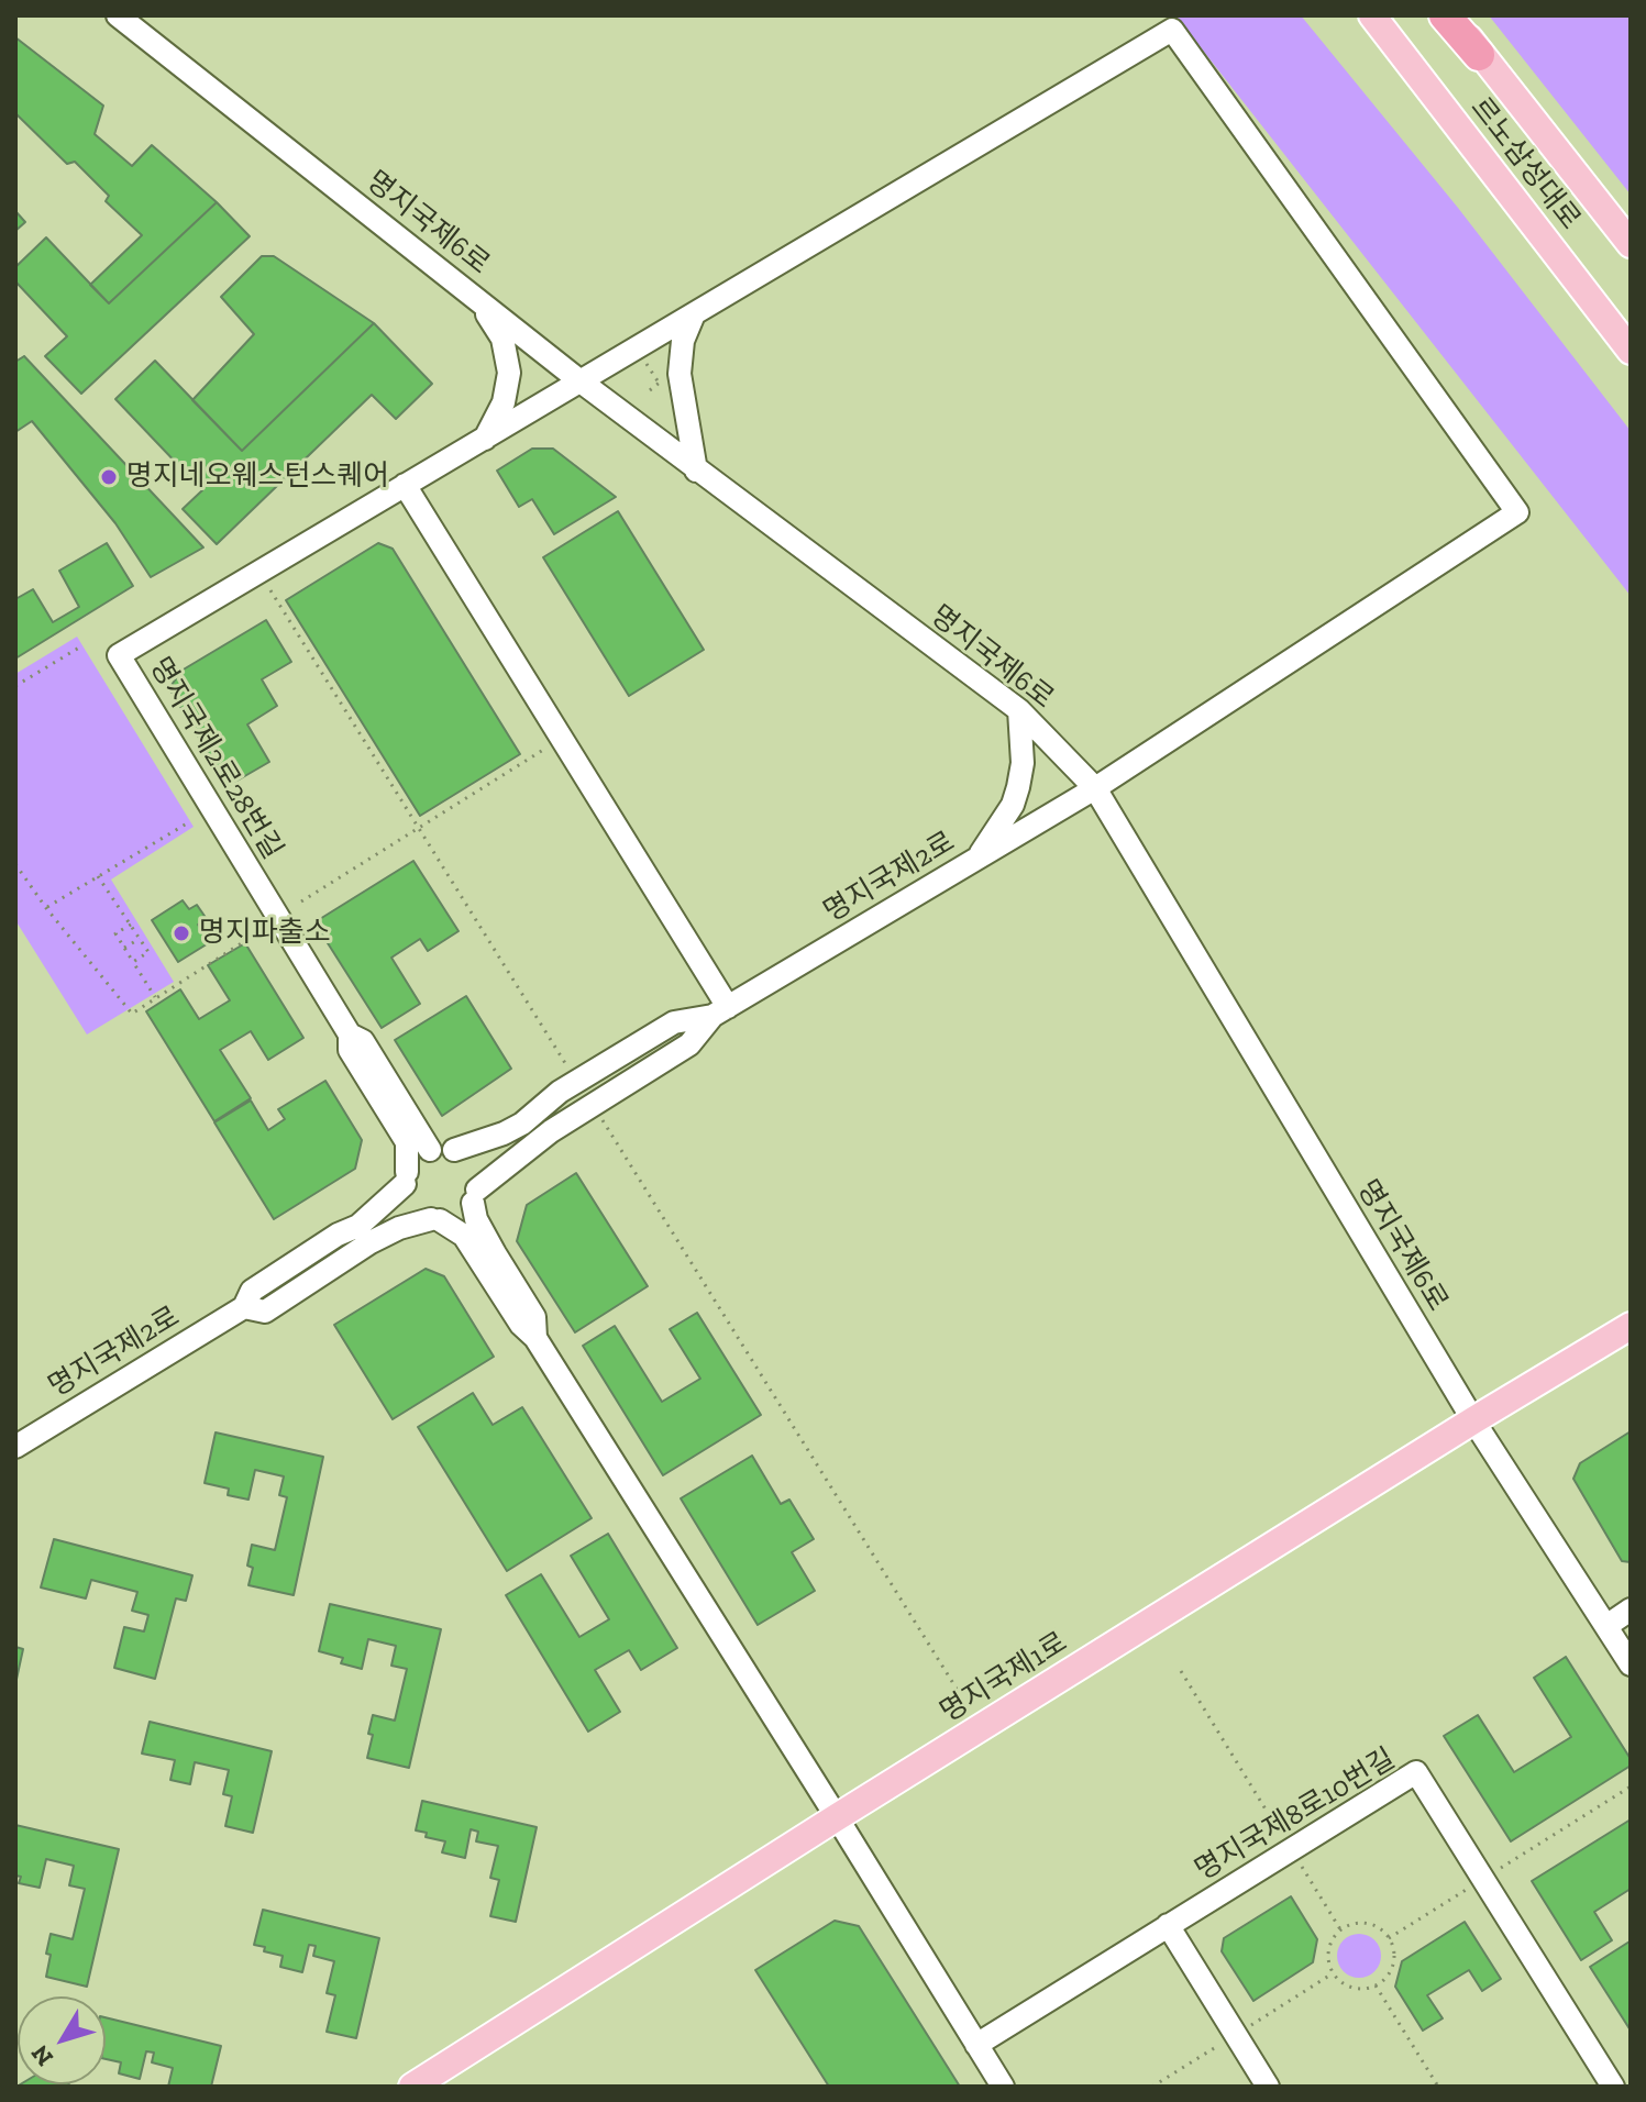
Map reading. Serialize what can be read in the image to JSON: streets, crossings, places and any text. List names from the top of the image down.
{
  "streets": {
    "main road": ["르노삼성대로", "명지국제1로"],
    "street": [
      "명지국제6로",
      "명지국제2로28번길",
      "명지국제2로",
      "명지국제8로10번길"
    ]
  },
  "crossings": [
    ["명지국제6로", "명지국제2로28번길"],
    ["명지국제6로", "명지국제2로"],
    ["명지국제6로", "명지국제1로"],
    ["명지국제2로28번길", "명지국제2로"]
  ],
  "places": ["명지네오웨스턴스퀘어", "명지파출소"],
  "north": "bottom left"
}
